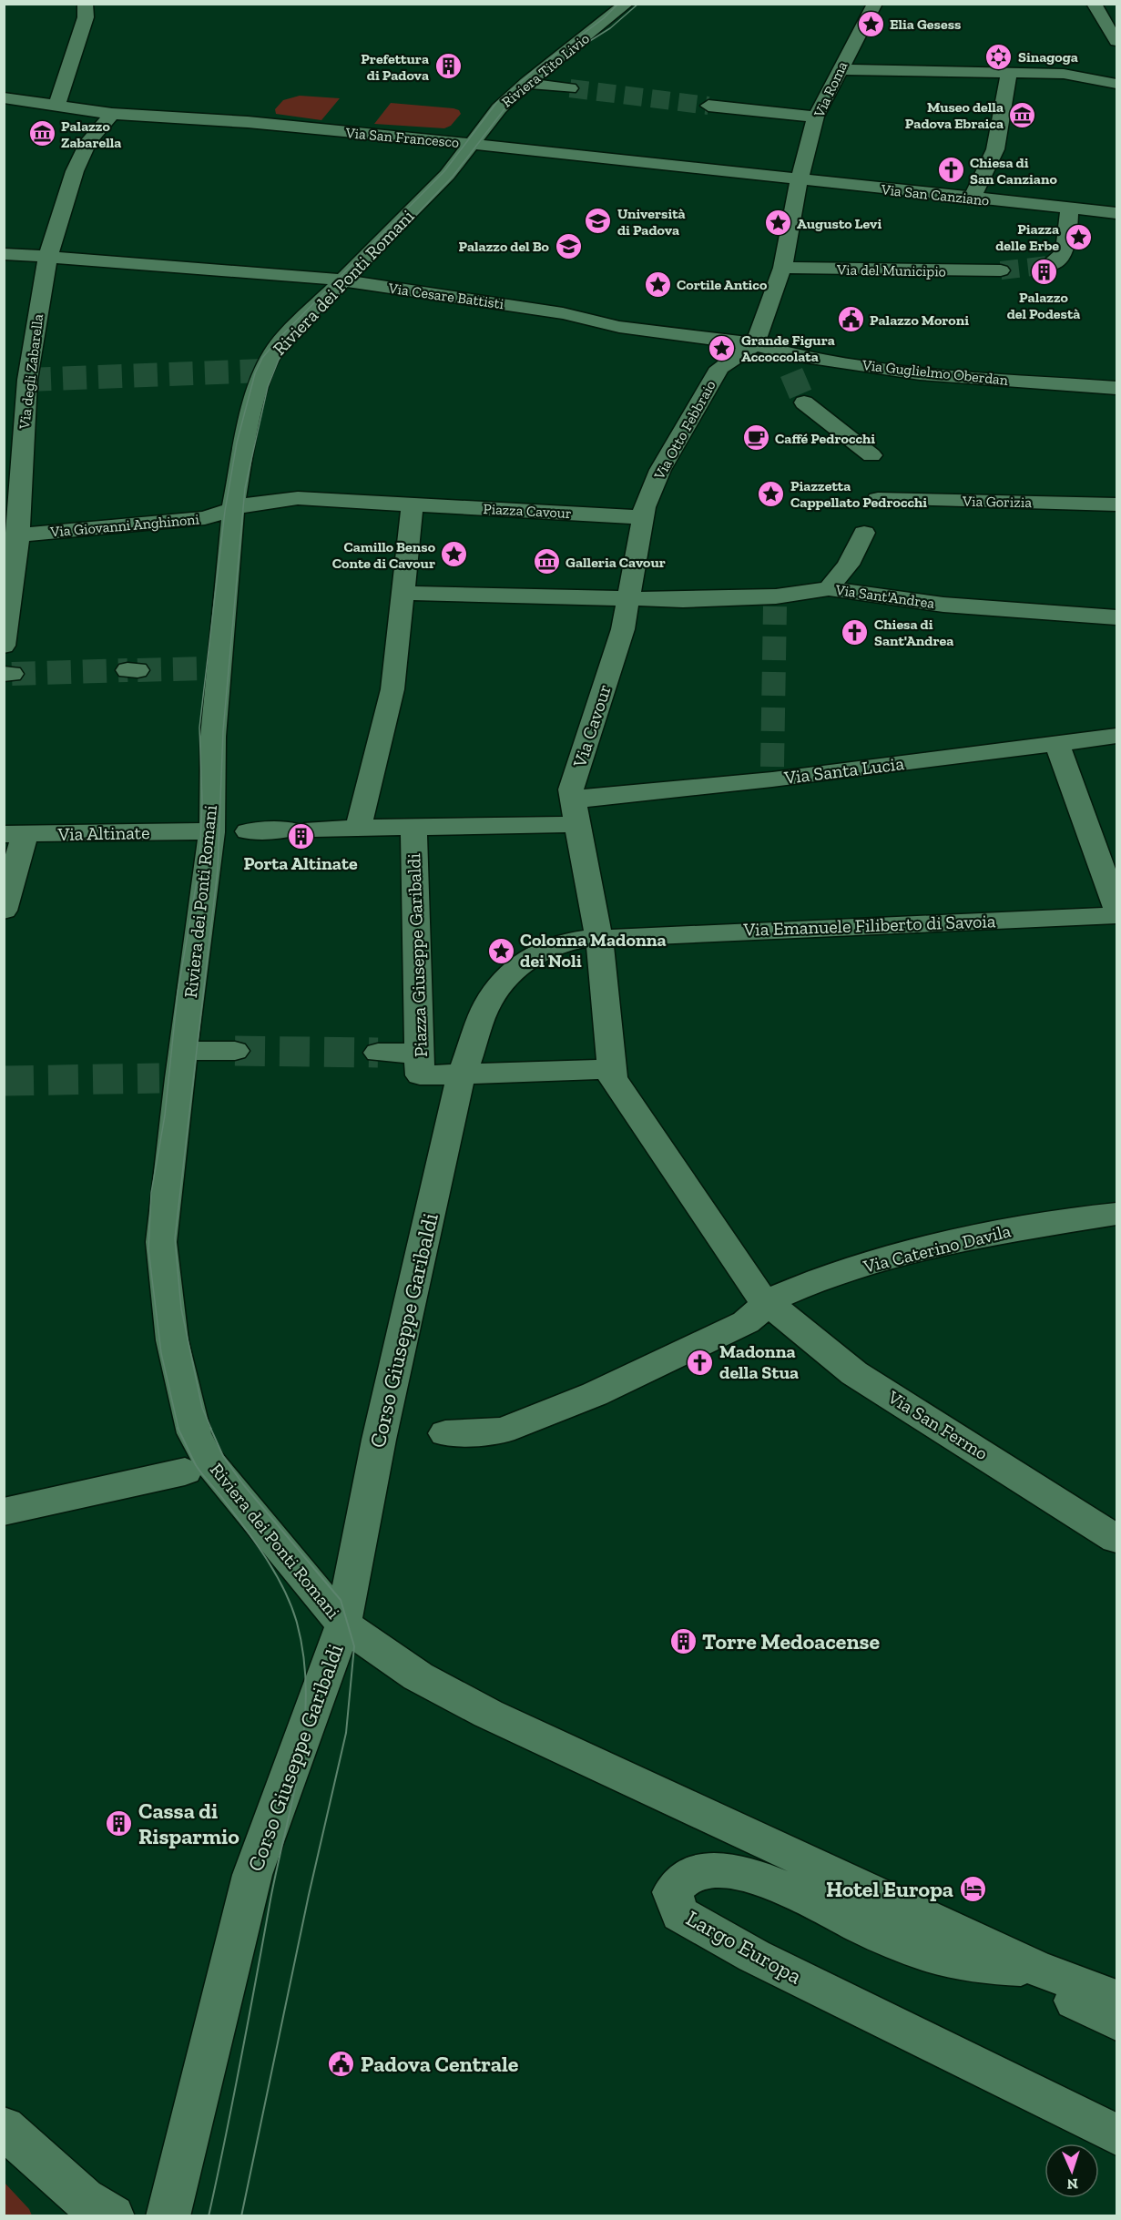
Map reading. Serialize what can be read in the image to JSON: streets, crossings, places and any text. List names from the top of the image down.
{
  "streets": {
    "street": [
      "Riviera Tito Livio",
      "Via Roma",
      "Via San Francesco",
      "Via San Canziano",
      "Via del Municipio",
      "Riviera dei Ponti Romani",
      "Via Cesare Battisti",
      "Via degli Zabarella",
      "Via Guglielmo Oberdan",
      "Via Otto Febbraio",
      "Via Gorizia",
      "Piazza Cavour",
      "Via Giovanni Anghinoni",
      "Via Sant'Andrea",
      "Via Cavour",
      "Via Santa Lucia",
      "Via Altinate",
      "Via Emanuele Filiberto di Savoia",
      "Piazza Giuseppe Garibaldi",
      "Via Caterino Davila",
      "Corso Giuseppe Garibaldi",
      "Via San Fermo",
      "Largo Europa"
    ]
  },
  "crossings": [
    ["Riviera Tito Livio", "Via San Francesco"],
    ["Riviera Tito Livio", "Riviera dei Ponti Romani"],
    ["Via Roma", "Via San Francesco"],
    ["Via Roma", "Via San Canziano"],
    ["Via San Francesco", "Via San Canziano"],
    ["Via San Francesco", "Riviera dei Ponti Romani"],
    ["Via San Francesco", "Via degli Zabarella"],
    ["Riviera dei Ponti Romani", "Via Cesare Battisti"],
    ["Riviera dei Ponti Romani", "Via Giovanni Anghinoni"],
    ["Riviera dei Ponti Romani", "Corso Giuseppe Garibaldi"],
    ["Riviera dei Ponti Romani", "Largo Europa"],
    ["Via Cesare Battisti", "Via degli Zabarella"],
    ["Via Cesare Battisti", "Via Guglielmo Oberdan"],
    ["Via Cesare Battisti", "Via Otto Febbraio"],
    ["Via degli Zabarella", "Via Giovanni Anghinoni"],
    ["Via Guglielmo Oberdan", "Via Otto Febbraio"],
    ["Via Otto Febbraio", "Piazza Cavour"],
    ["Piazza Cavour", "Via Giovanni Anghinoni"],
    ["Via Sant'Andrea", "Via Cavour"],
    ["Via Cavour", "Via Santa Lucia"],
    ["Piazza Giuseppe Garibaldi", "Corso Giuseppe Garibaldi"],
    ["Piazza Giuseppe Garibaldi", "Via San Fermo"],
    ["Via Caterino Davila", "Via San Fermo"],
    ["Corso Giuseppe Garibaldi", "Largo Europa"]
  ],
  "places": {
    "place": [
      "Elia Gesess",
      "Augusto Levi",
      "Piazza delle Erbe",
      "Cortile Antico",
      "Grande Figura Accoccolata",
      "Piazzetta Cappellato Pedrocchi",
      "Camillo Benso Conte di Cavour",
      "Colonna Madonna dei Noli"
    ],
    "synagogue": ["Sinagoga"],
    "building": [
      "Prefettura di Padova",
      "Palazzo del Podestà",
      "Porta Altinate",
      "Torre Medoacense",
      "Cassa di Risparmio"
    ],
    "museum": ["Museo della Padova Ebraica", "Palazzo Zabarella", "Galleria Cavour"],
    "church": ["Chiesa di San Canziano", "Chiesa di Sant'Andrea", "Madonna della Stua"],
    "school or university": ["Università di Padova", "Palazzo del Bo"],
    "public building": ["Palazzo Moroni", "Padova Centrale"],
    "cafe": ["Caffé Pedrocchi"],
    "hotel": ["Hotel Europa"]
  },
  "north": "bottom"
}
